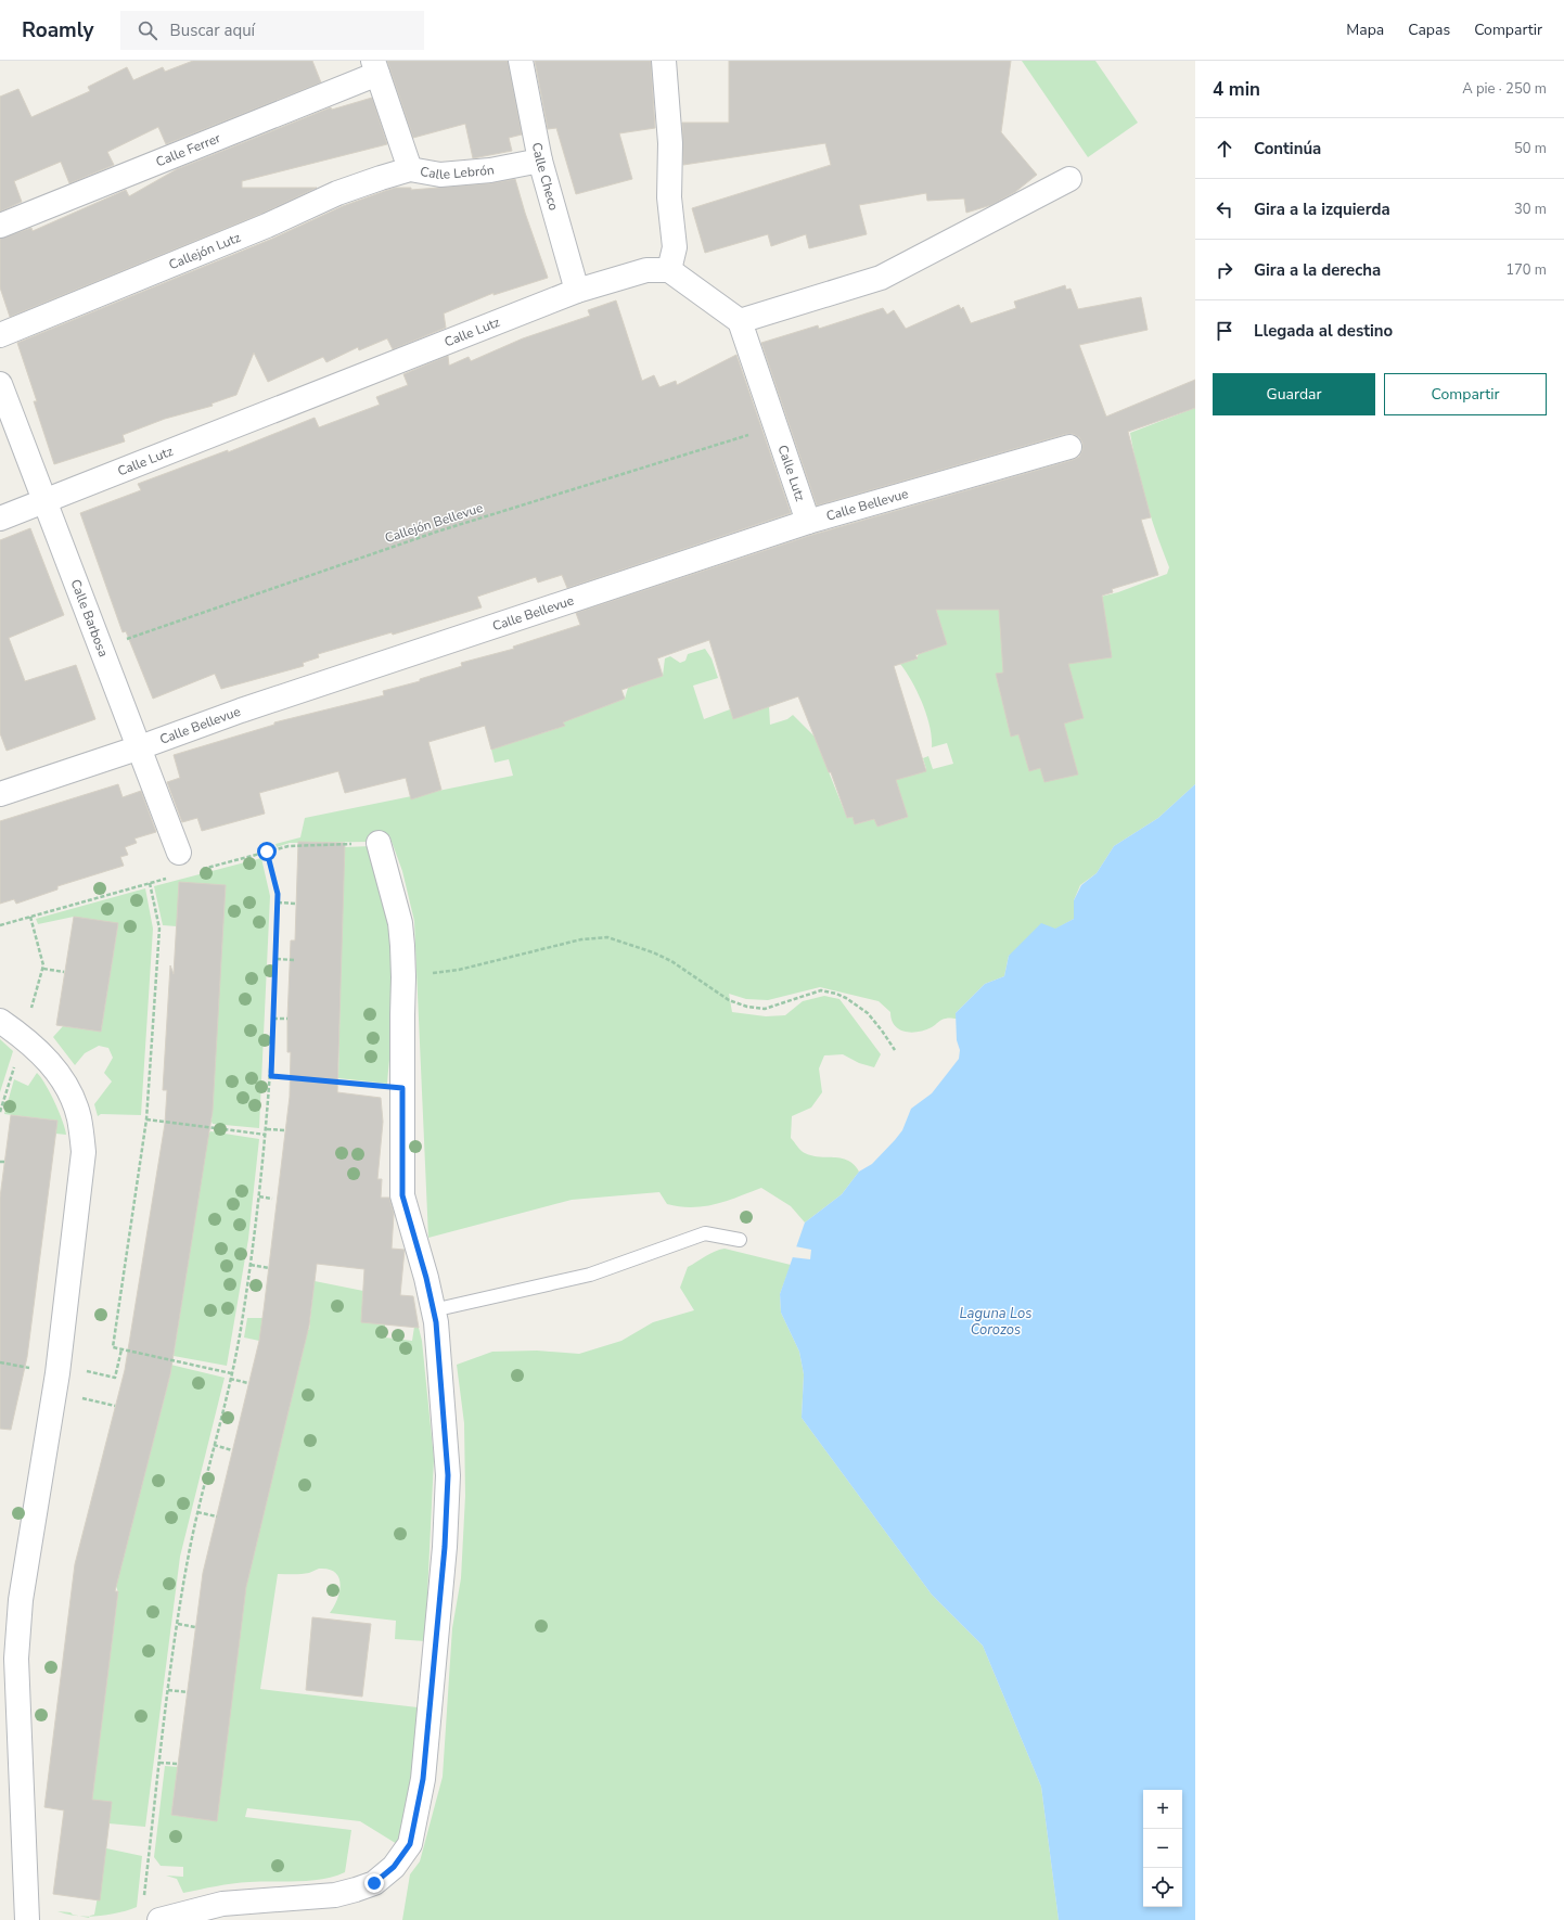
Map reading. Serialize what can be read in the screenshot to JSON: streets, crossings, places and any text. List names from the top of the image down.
{
  "streets": {
    "street": [
      "Calle Ferrer",
      "Calle Lebrón",
      "Calle Checo",
      "Callejón Lutz",
      "Calle Lutz",
      "Calle Bellevue",
      "Calle Barbosa"
    ],
    "path": ["Callejón Bellevue"]
  },
  "crossings": [
    ["Calle Ferrer", "Calle Lebrón"],
    ["Calle Lebrón", "Calle Checo"],
    ["Calle Lebrón", "Callejón Lutz"],
    ["Calle Checo", "Calle Lutz"],
    ["Calle Lutz", "Calle Bellevue"],
    ["Calle Lutz", "Callejón Bellevue"],
    ["Calle Lutz", "Calle Barbosa"],
    ["Calle Bellevue", "Calle Barbosa"],
    ["Callejón Bellevue", "Calle Barbosa"]
  ],
  "water": ["Laguna Los Corozos"],
  "page": {
    "header": "Roamly",
    "search": "Buscar aquí",
    "nav": ["Mapa", "Capas", "Compartir"],
    "heading": ["4 min", "A pie · 250 m"],
    "list": [
      ["Continúa", "50 m"],
      ["Gira a la izquierda", "30 m"],
      ["Gira a la derecha", "170 m"],
      "Llegada al destino"
    ],
    "buttons": ["Guardar", "Compartir"],
    "map_buttons": ["+", "−"]
  }
}
